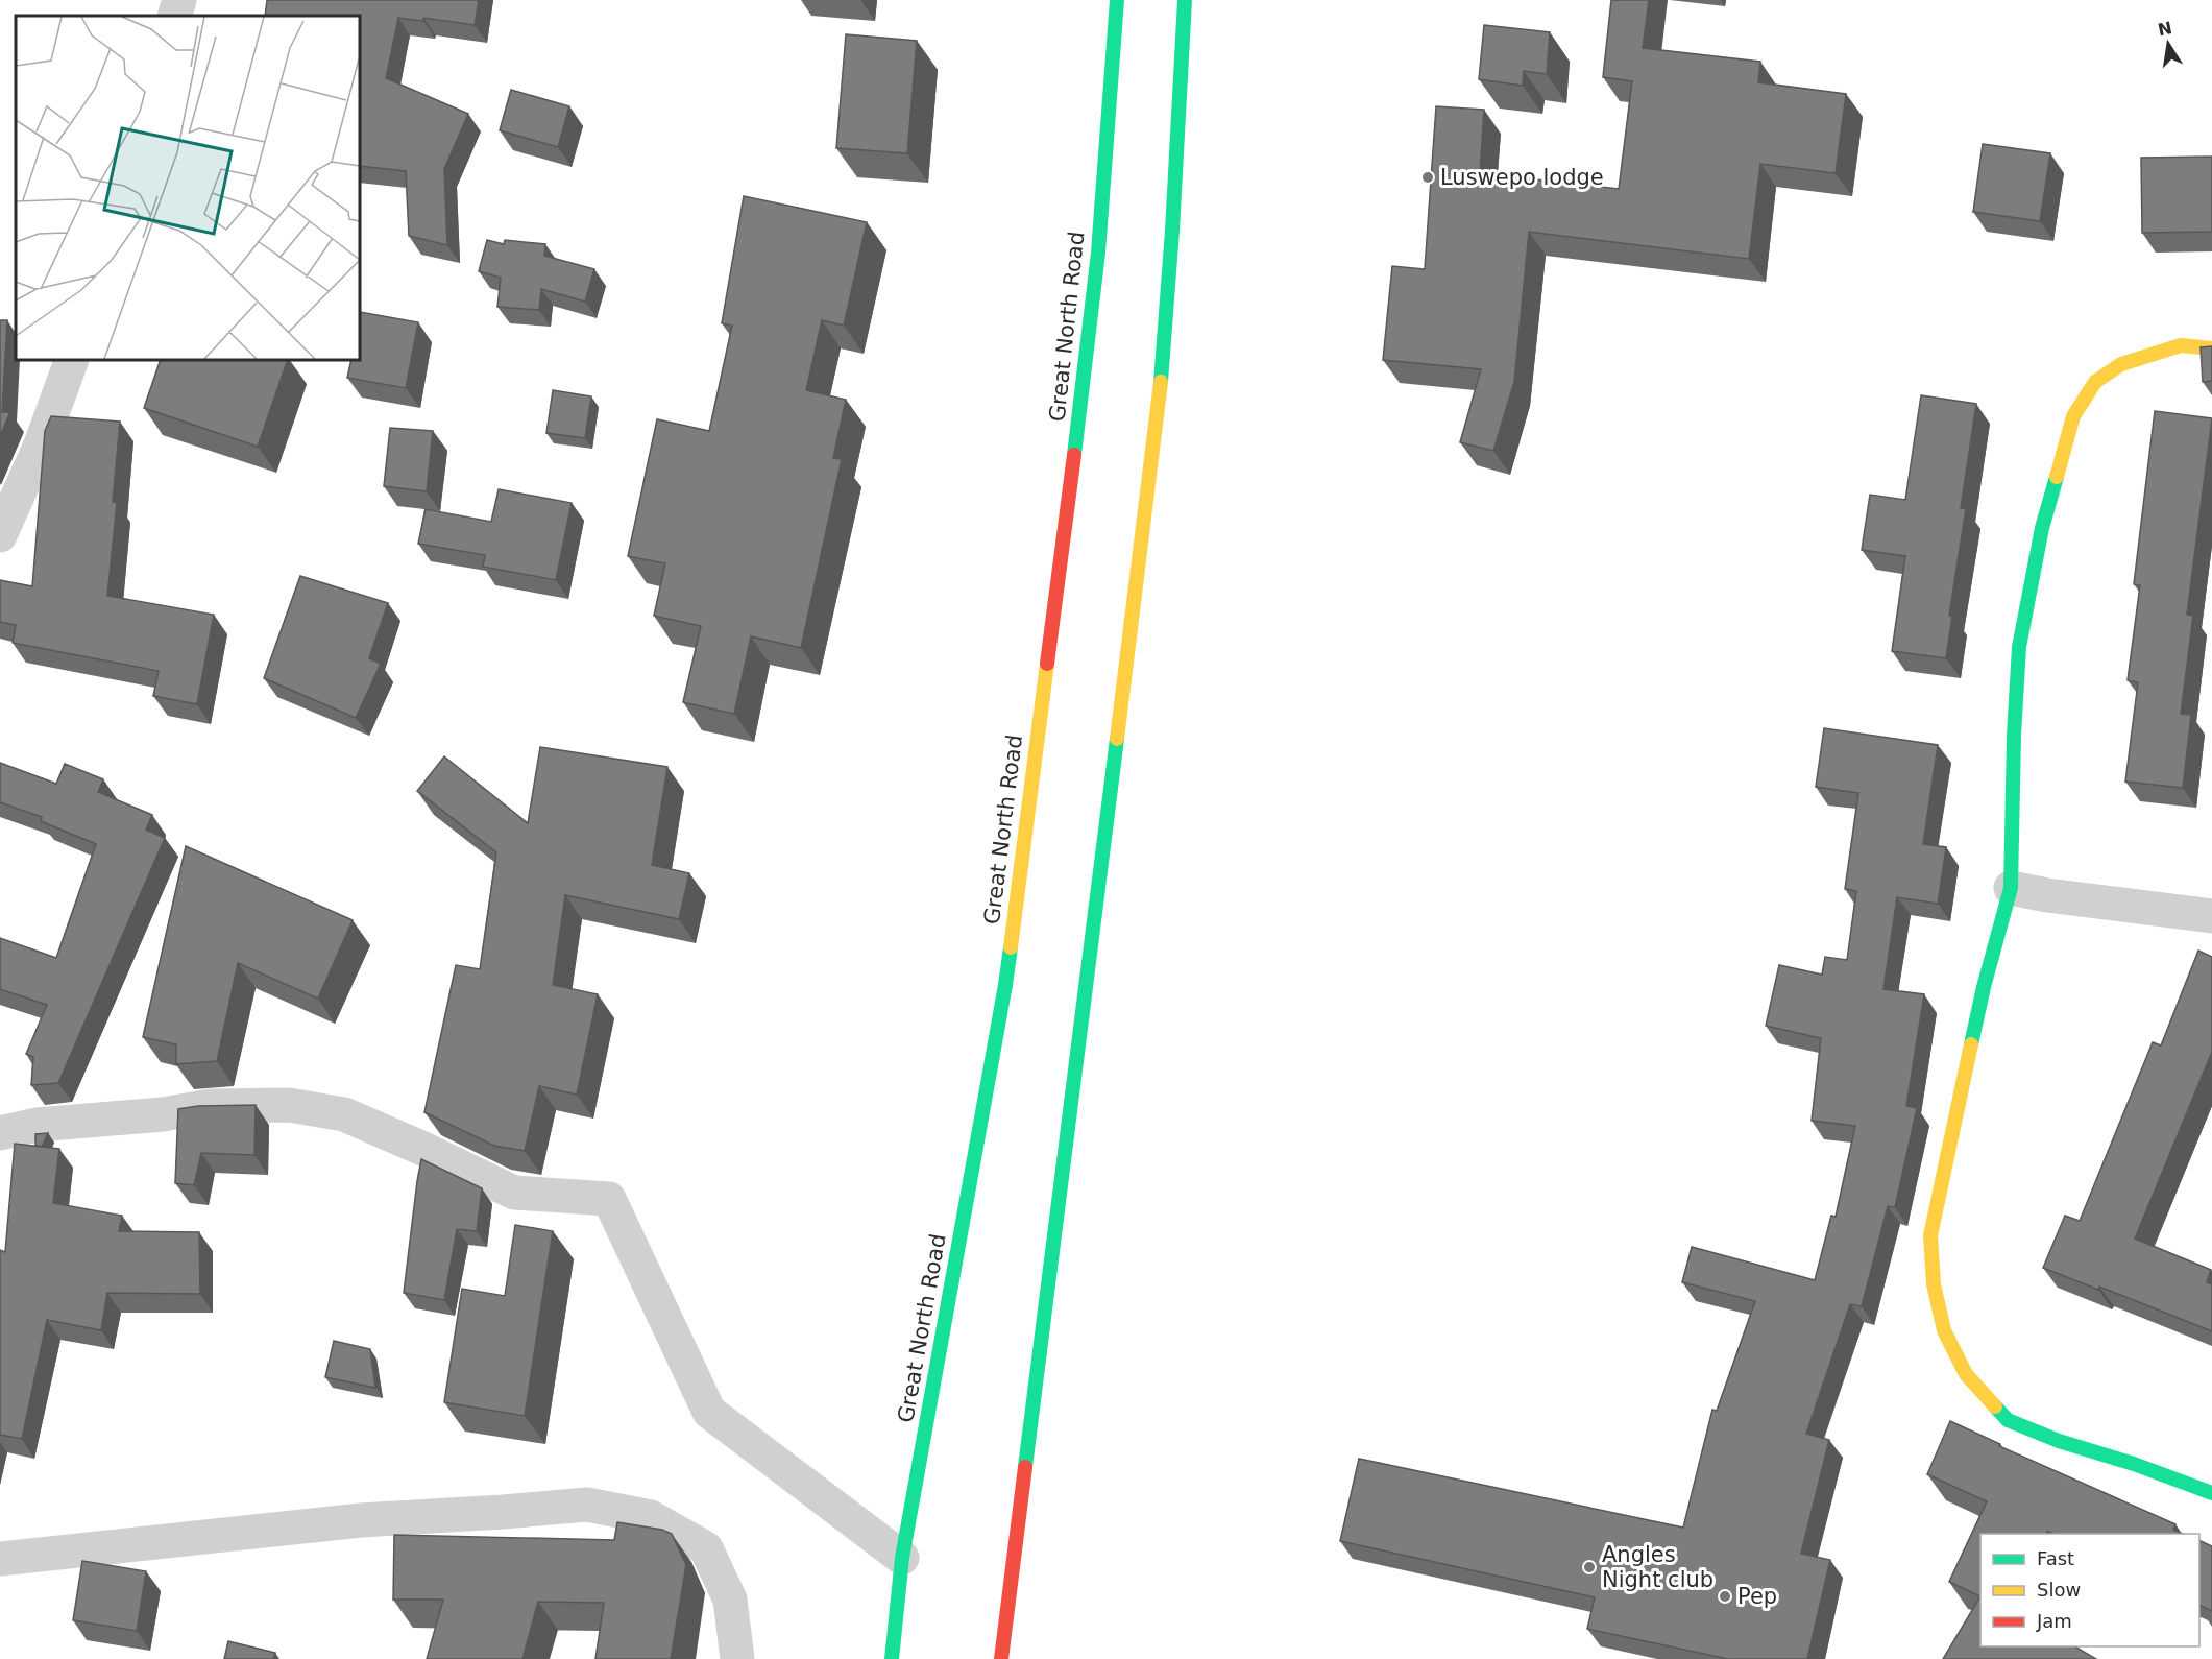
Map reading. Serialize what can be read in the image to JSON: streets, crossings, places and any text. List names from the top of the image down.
{
  "streets": {
    "main road": ["Great North Road"]
  },
  "places": ["Luswepo lodge", "Angles Night club", "Pep"],
  "legend": ["Fast", "Slow", "Jam"],
  "north": "top"
}
